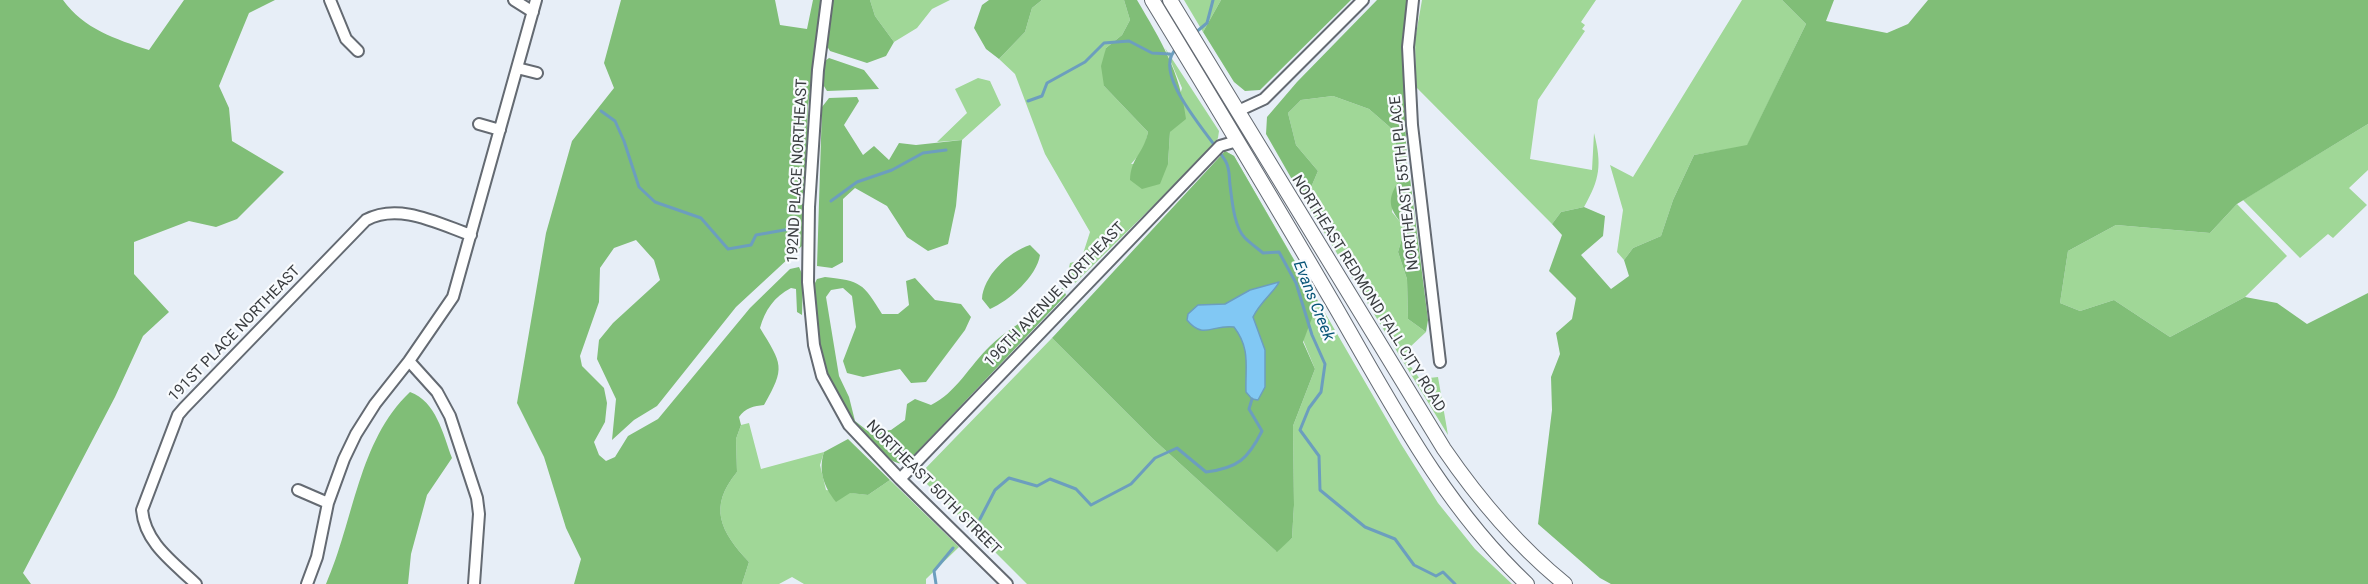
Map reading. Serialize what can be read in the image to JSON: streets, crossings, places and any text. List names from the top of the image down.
{
  "streets": {
    "main road": ["NORTHEAST REDMOND FALL CITY ROAD"],
    "street": [
      "192ND PLACE NORTHEAST",
      "NORTHEAST 55TH PLACE",
      "196TH AVENUE NORTHEAST",
      "191ST PLACE NORTHEAST",
      "NORTHEAST 50TH STREET"
    ]
  },
  "crossings": [
    ["192ND PLACE NORTHEAST", "NORTHEAST 50TH STREET"],
    ["NORTHEAST REDMOND FALL CITY ROAD", "196TH AVENUE NORTHEAST"],
    ["196TH AVENUE NORTHEAST", "NORTHEAST 50TH STREET"]
  ],
  "water": ["Evans Creek"]
}
